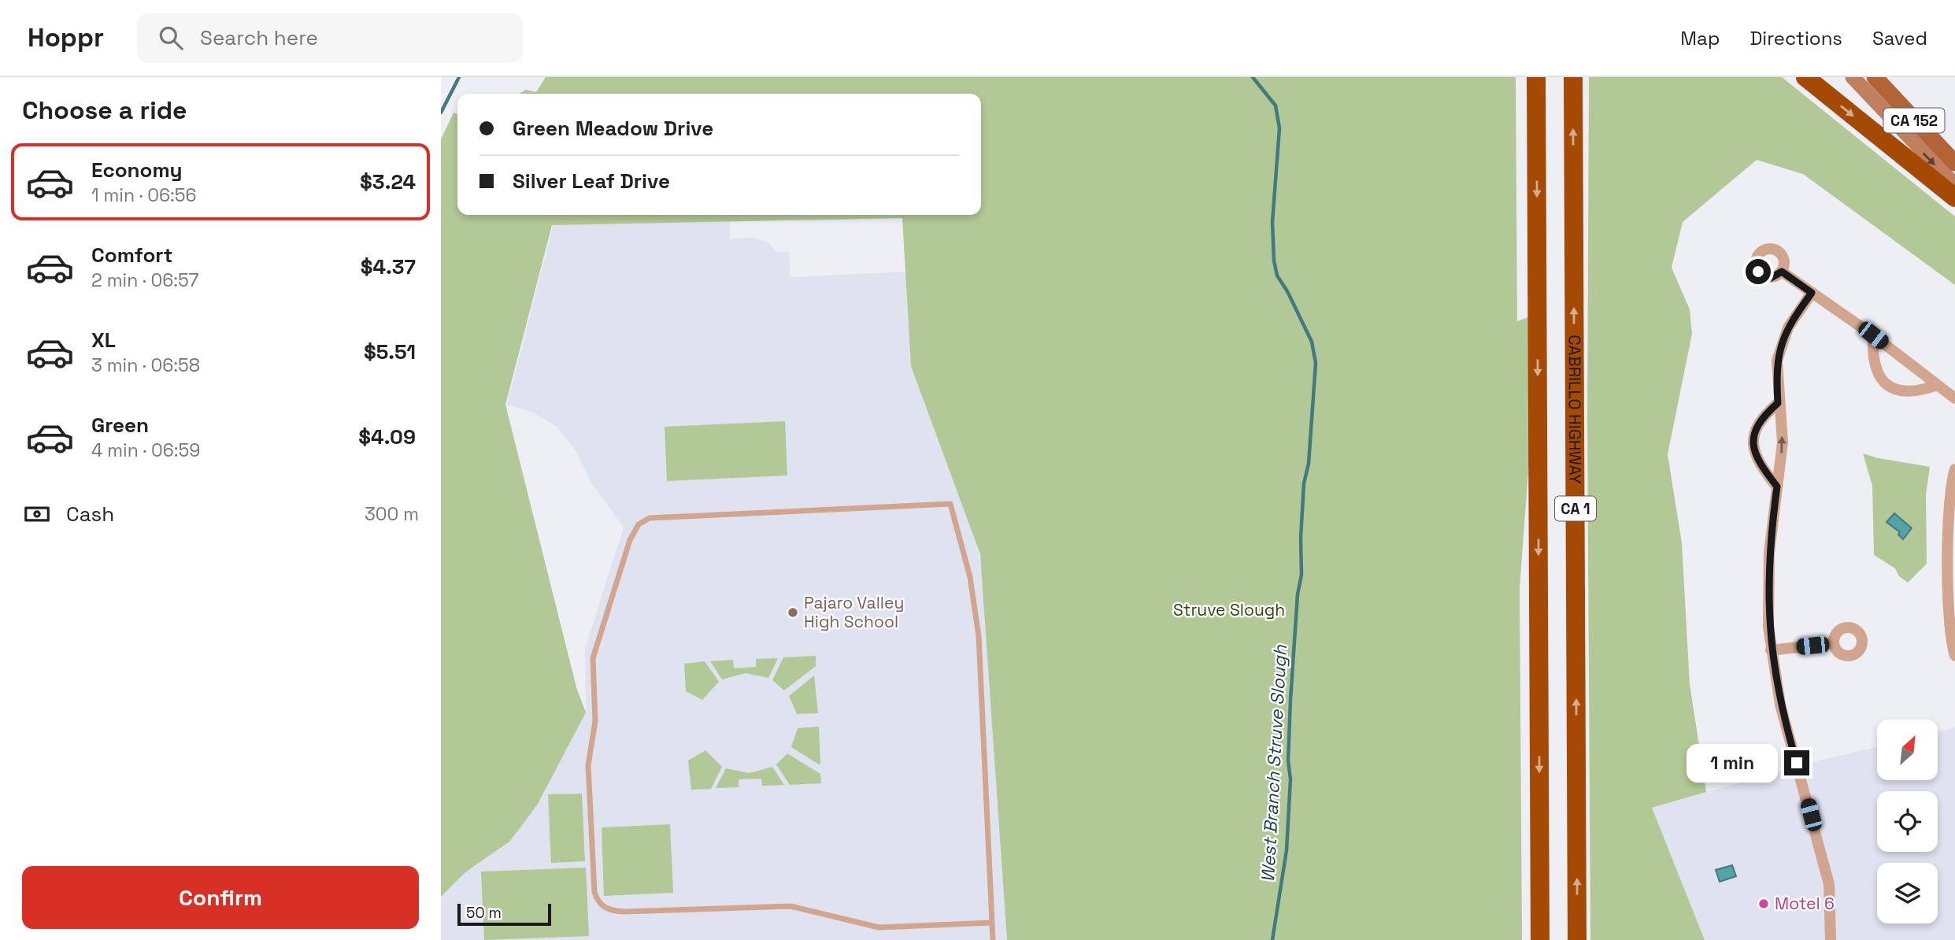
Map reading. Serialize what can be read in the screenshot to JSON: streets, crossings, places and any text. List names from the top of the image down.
{
  "streets": {
    "highway": ["CABRILLO HIGHWAY", "CA 1"],
    "main road": ["CA 152"]
  },
  "water": ["West Branch Struve Slough"],
  "parks": ["Struve Slough"],
  "places": ["Pajaro Valley High School", "Motel 6"],
  "scale_bar": "50 m",
  "north": "top right",
  "page": {
    "header": "Hoppr",
    "search": "Search here",
    "nav": ["Map", "Directions", "Saved"],
    "heading": "Choose a ride",
    "banner": ["Green Meadow Drive", "Silver Leaf Drive"],
    "list": [
      {
        "name": "Economy",
        "note": "1 min · 06:56",
        "value": "$3.24"
      },
      {
        "name": "Comfort",
        "note": "2 min · 06:57",
        "value": "$4.37"
      },
      {
        "name": "XL",
        "note": "3 min · 06:58",
        "value": "$5.51"
      },
      {
        "name": "Green",
        "note": "4 min · 06:59",
        "value": "$4.09"
      }
    ],
    "pay": ["Cash", "300 m"],
    "bubble": "1 min",
    "buttons": "Confirm",
    "scale": "50 m"
  }
}
